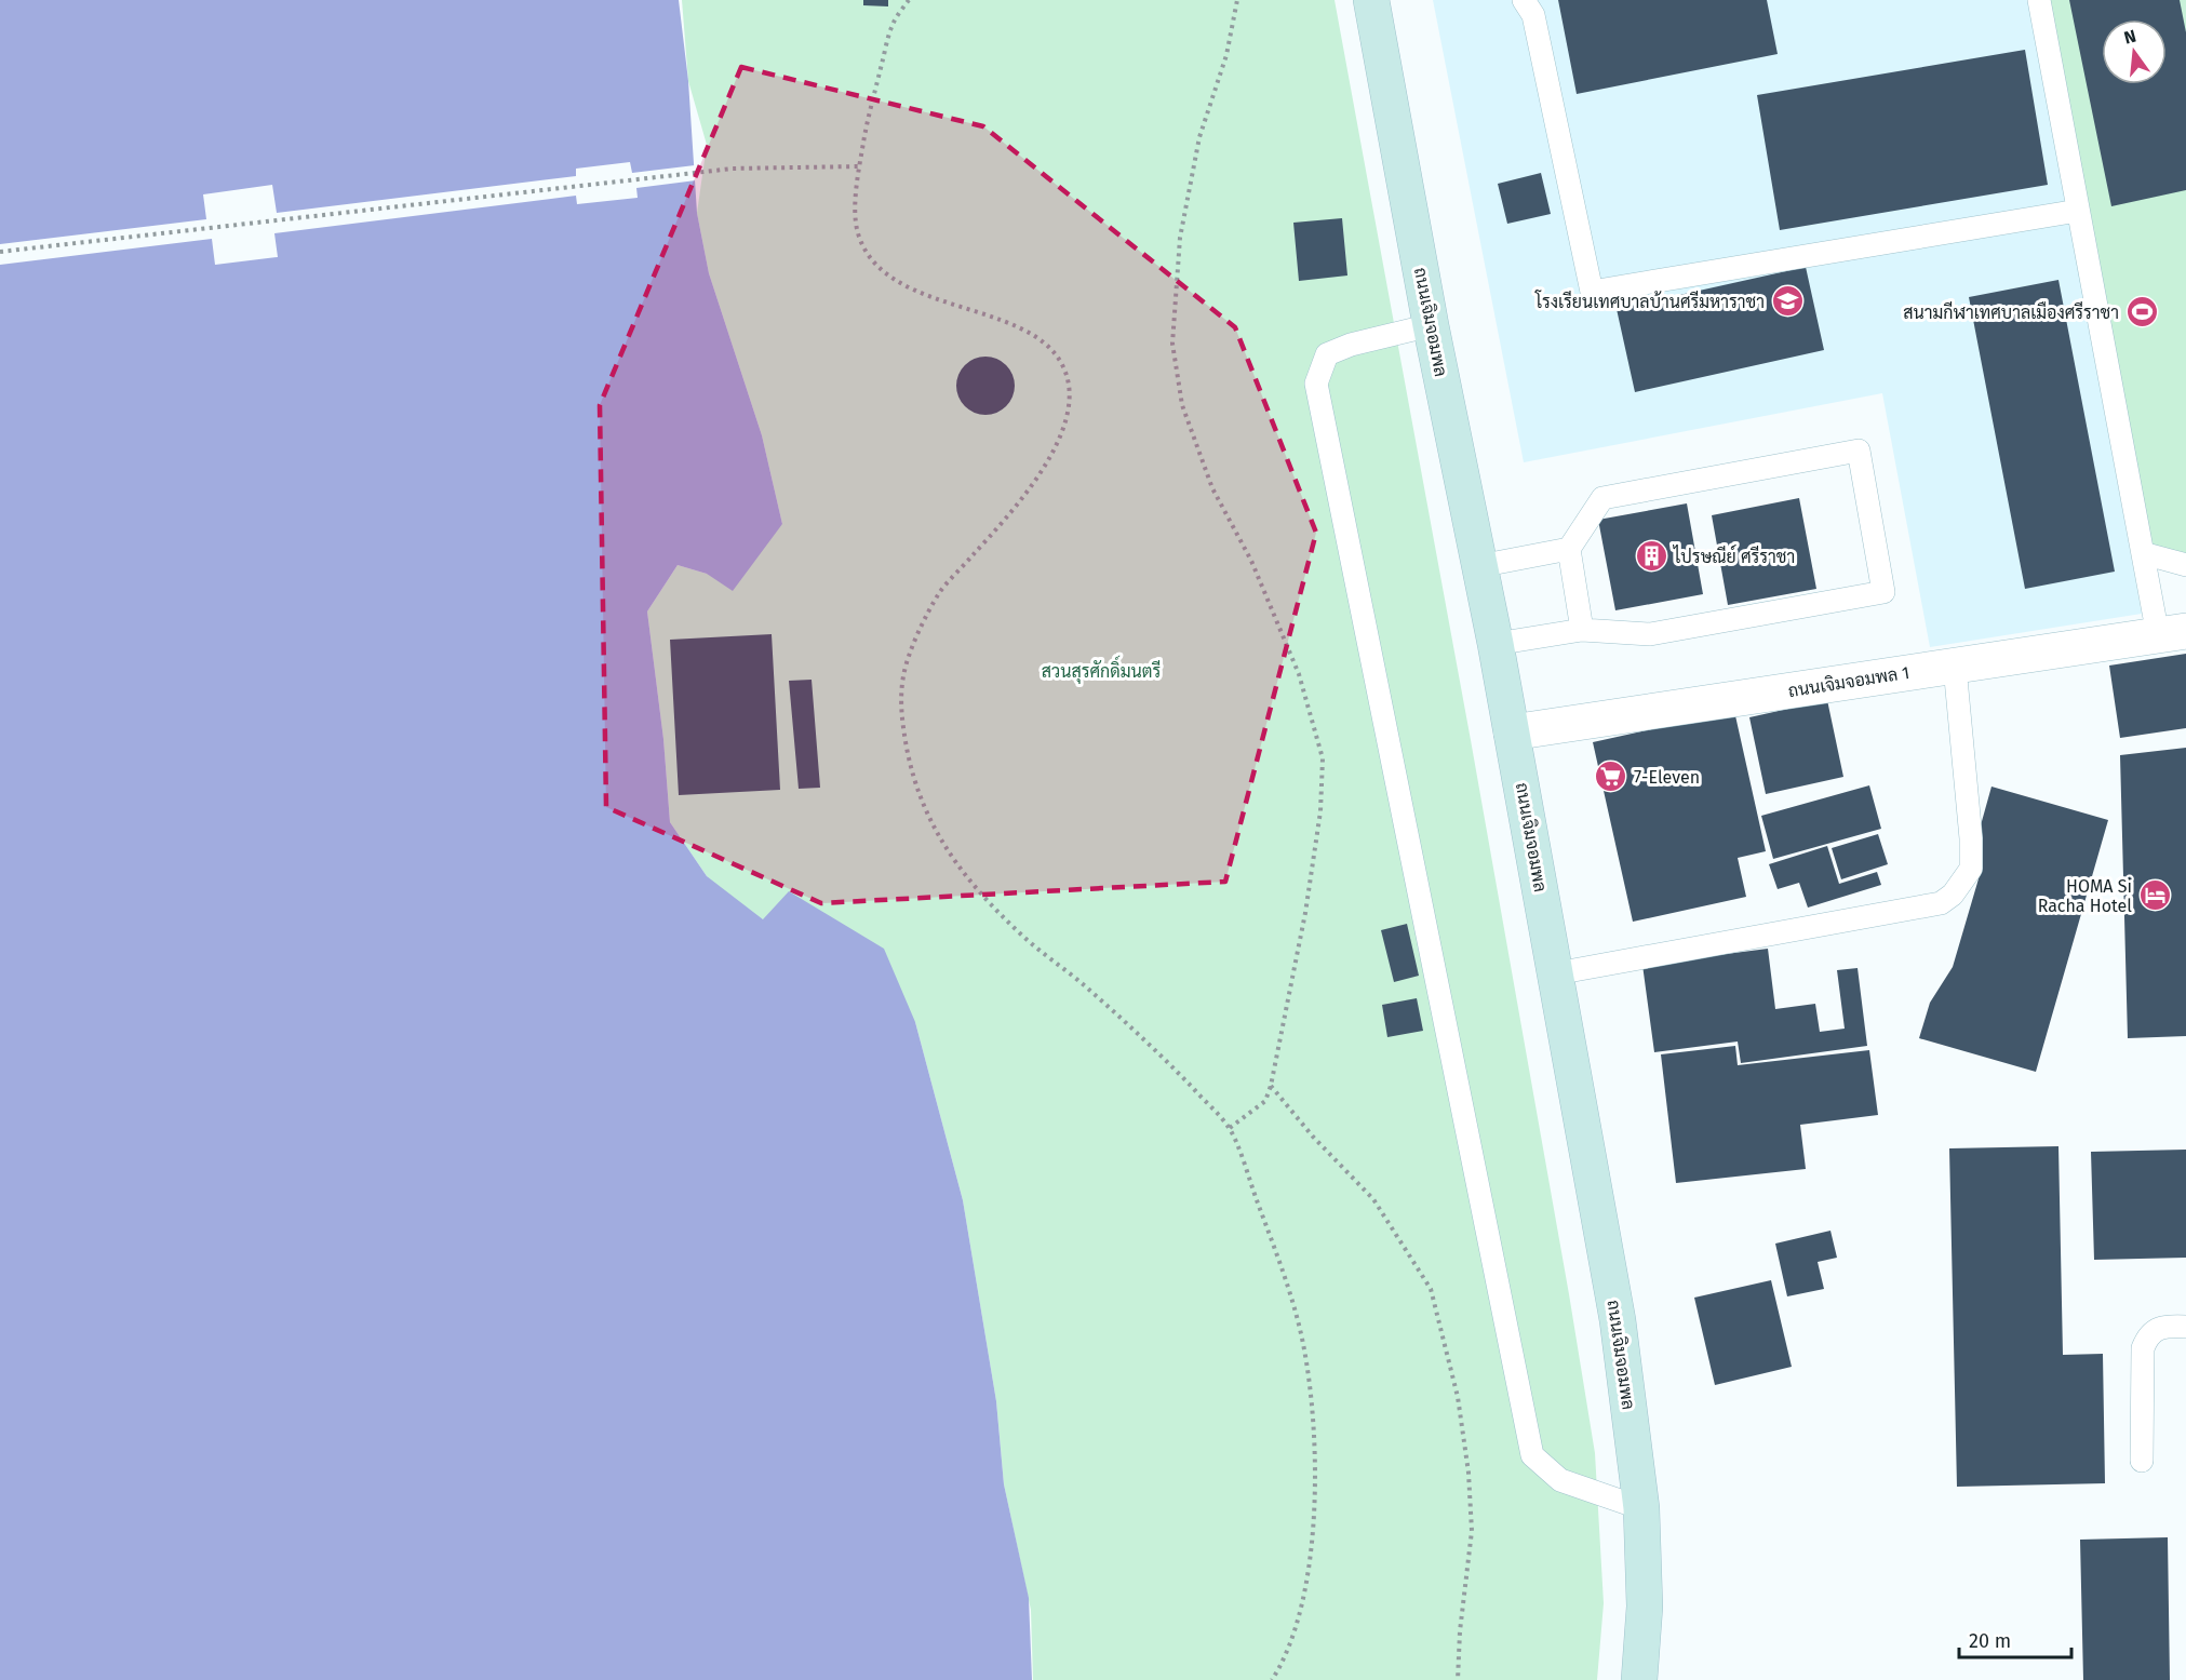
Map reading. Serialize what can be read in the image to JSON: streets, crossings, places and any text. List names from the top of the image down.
{
  "streets": {
    "main road": ["ถนนเจิมจอมพล"],
    "street": ["ถนนเจิมจอมพล 1"]
  },
  "crossings": [
    ["ถนนเจิมจอมพล", "ถนนเจิมจอมพล 1"]
  ],
  "parks": ["สวนสุรศักดิ์มนตรี"],
  "places": {
    "school or university": ["โรงเรียนเทศบาลบ้านศรีมหาราชา"],
    "sports": ["สนามกีฬาเทศบาลเมืองศรีราชา"],
    "building": ["ไปรษณีย์ ศรีราชา"],
    "supermarket": ["7-Eleven"],
    "hotel": ["HOMA Si Racha Hotel"]
  },
  "scale_bar": "20 m",
  "north": "top"
}
